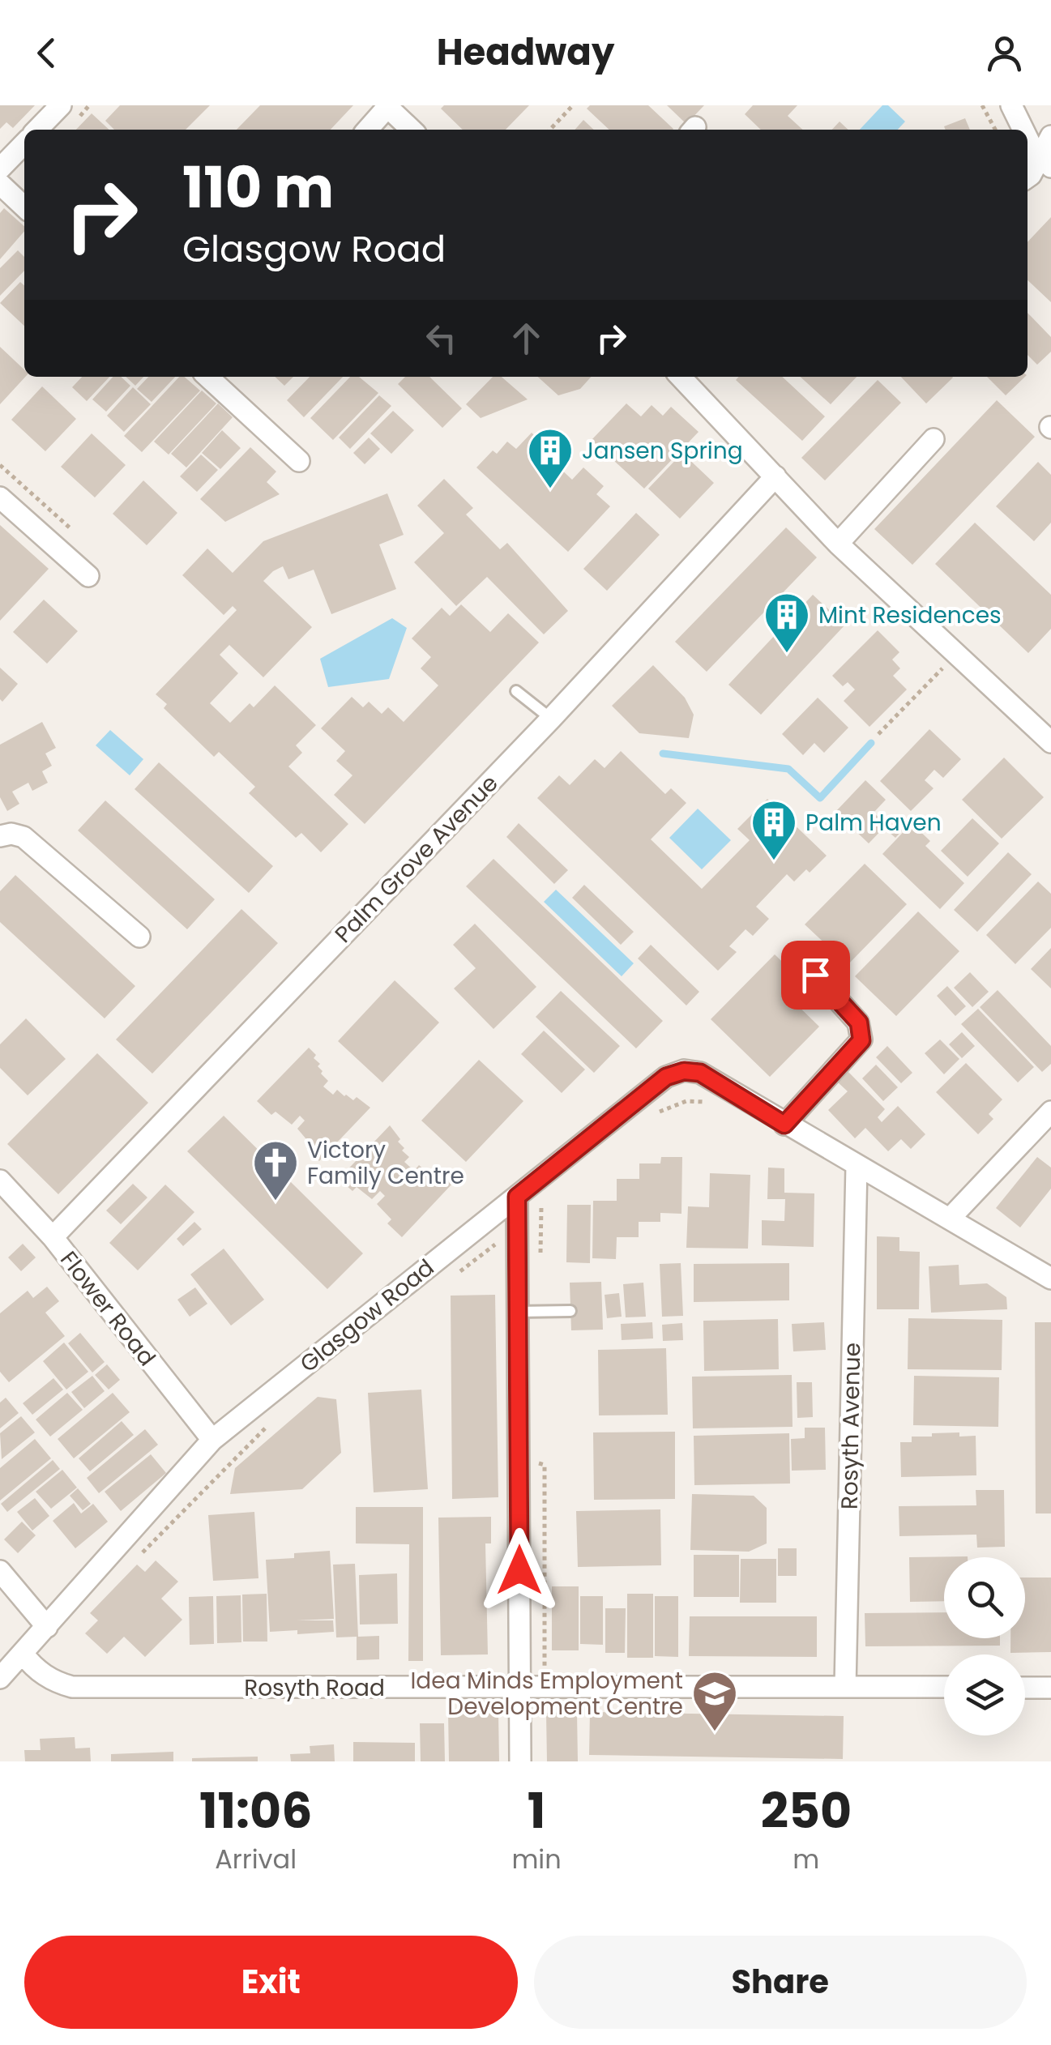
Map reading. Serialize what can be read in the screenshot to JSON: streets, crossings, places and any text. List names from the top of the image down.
{
  "streets": {
    "street": [
      "Palm Grove Avenue",
      "Flower Road",
      "Glasgow Road",
      "Rosyth Avenue",
      "Rosyth Road"
    ]
  },
  "crossings": [
    ["Palm Grove Avenue", "Flower Road"],
    ["Flower Road", "Glasgow Road"],
    ["Glasgow Road", "Rosyth Avenue"],
    ["Glasgow Road", "Rosyth Road"],
    ["Rosyth Avenue", "Rosyth Road"]
  ],
  "places": {
    "building": ["Jansen Spring", "Mint Residences", "Palm Haven"],
    "church": ["Victory Family Centre"],
    "school or university": ["Idea Minds Employment Development Centre"]
  },
  "page": {
    "header": "Headway",
    "turn": ["110 m", "Glasgow Road"],
    "eta": [
      "11:06",
      "Arrival",
      "1",
      "min",
      "250",
      "m"
    ],
    "buttons": ["Exit", "Share"]
  }
}
